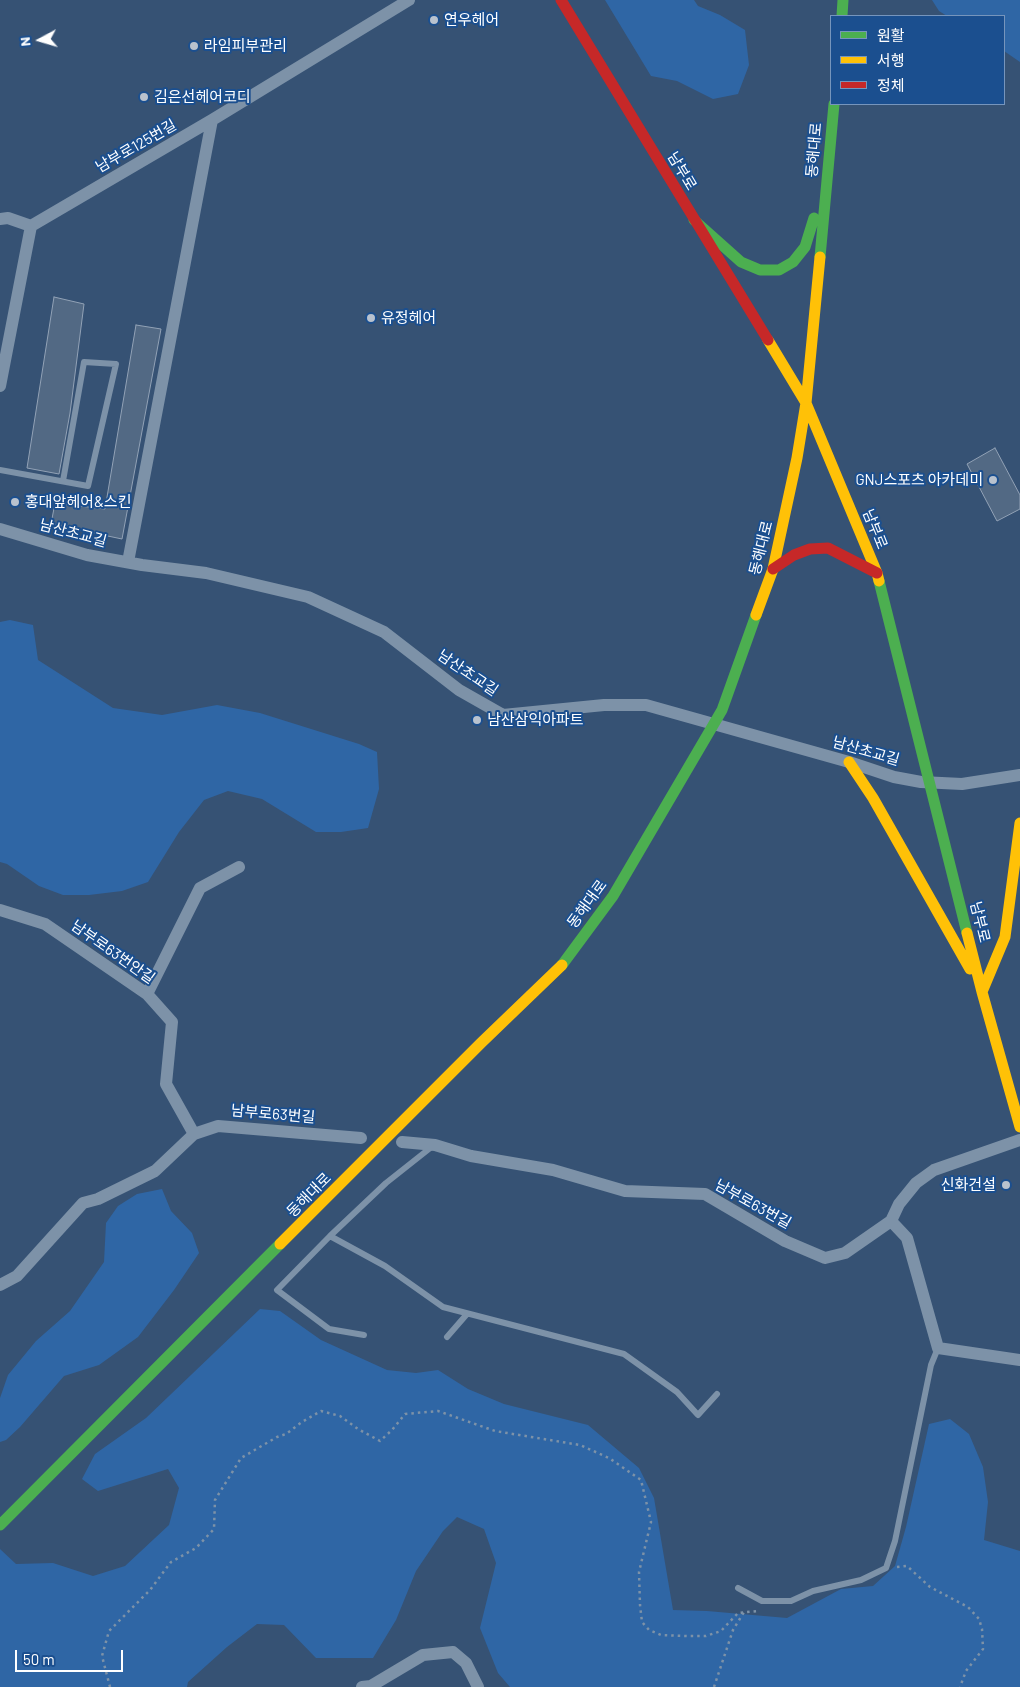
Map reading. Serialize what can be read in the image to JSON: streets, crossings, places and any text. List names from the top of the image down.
{
  "streets": {
    "main road": ["동해대로", "남부로"],
    "street": [
      "남부로125번길",
      "남산초교길",
      "남부로63번안길",
      "남부로63번길"
    ]
  },
  "crossings": [
    ["동해대로", "남부로"],
    ["남부로63번안길", "남부로63번길"]
  ],
  "places": [
    "연우헤어",
    "라임피부관리",
    "김은선헤어코디",
    "유정헤어",
    "GNJ스포츠 아카데미",
    "홍대앞헤어&스킨",
    "남산삼익아파트",
    "신화건설"
  ],
  "legend": ["원활", "서행", "정체"],
  "scale_bar": "50 m",
  "north": "left"
}
